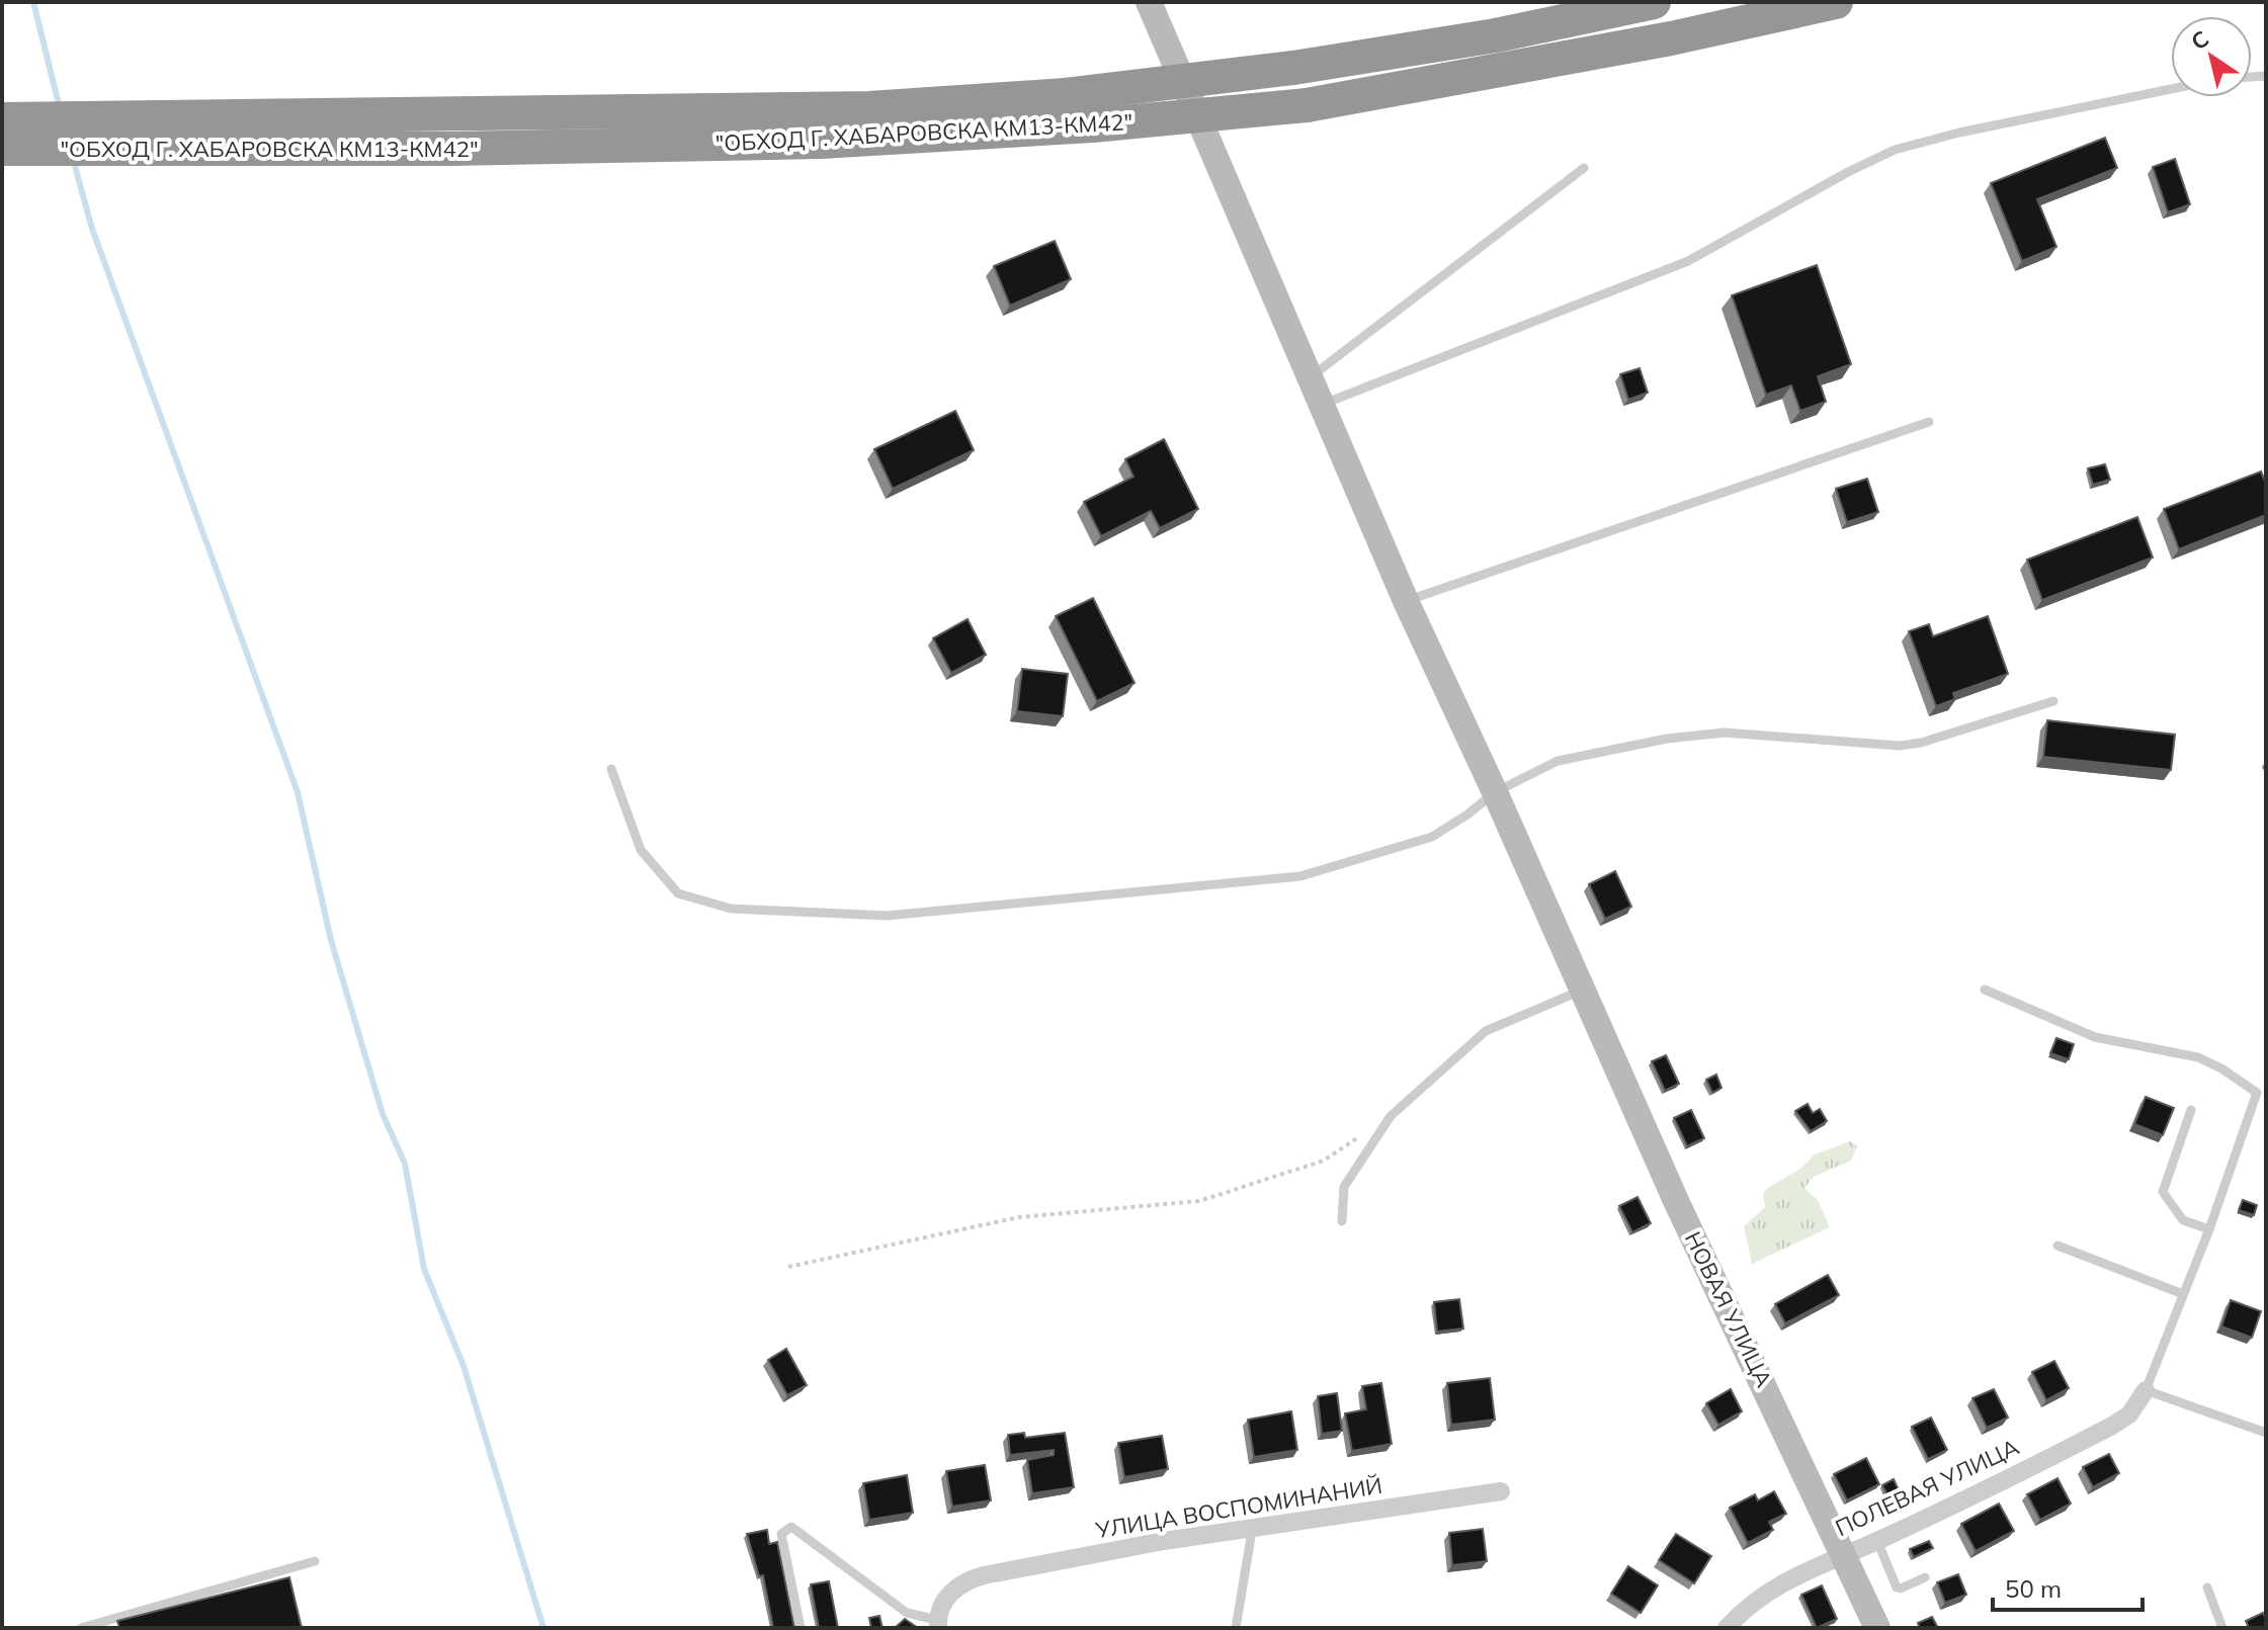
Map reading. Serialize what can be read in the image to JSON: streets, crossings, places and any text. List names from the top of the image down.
{
  "streets": {
    "highway": ["\"ОБХОД Г. ХАБАРОВСКА КМ13-КМ42\""],
    "main road": ["НОВАЯ УЛИЦА"],
    "street": ["ПОЛЕВАЯ УЛИЦА", "УЛИЦА ВОСПОМИНАНИЙ"]
  },
  "crossings": [
    ["НОВАЯ УЛИЦА", "ПОЛЕВАЯ УЛИЦА"]
  ],
  "scale_bar": "50 m",
  "north": "top left"
}
